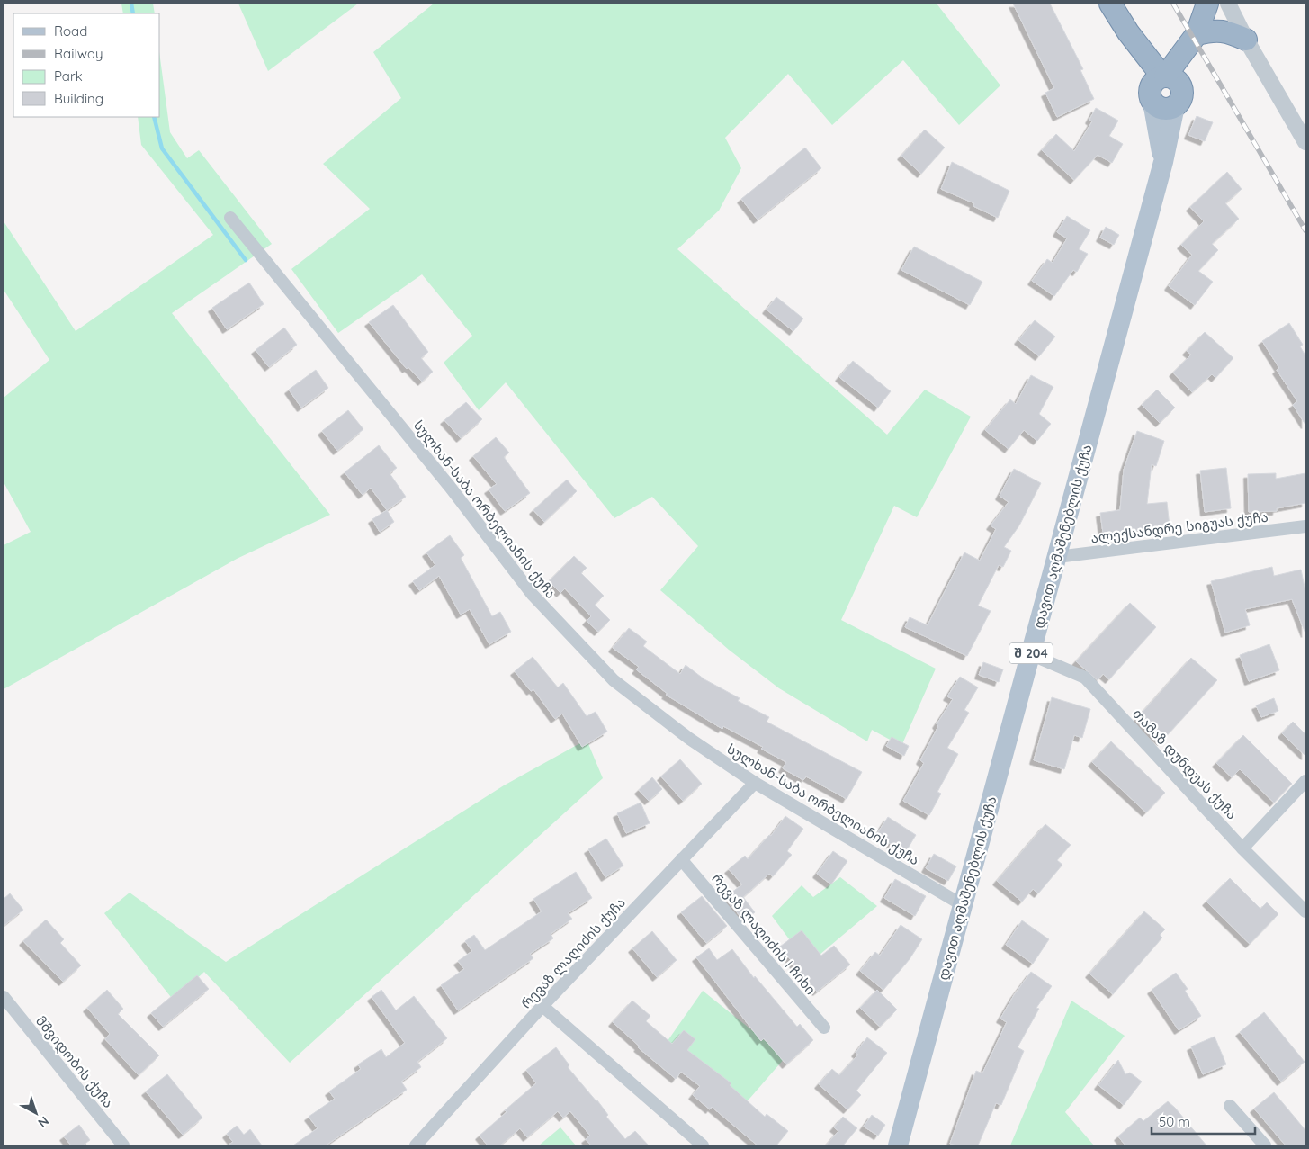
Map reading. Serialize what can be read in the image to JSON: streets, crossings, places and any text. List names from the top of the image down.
{
  "streets": {
    "main road": ["დავით აღმაშენებლის ქუჩა", "შ 204"],
    "street": [
      "სულხან-საბა ორბელიანის ქუჩა",
      "ალექსანდრე სიგუას ქუჩა",
      "თამაზ დუნდუას ქუჩა",
      "რევაზ ლაღიძის I ჩიხი",
      "რევაზ ლაღიძის ქუჩა",
      "მშვიდობის ქუჩა"
    ]
  },
  "crossings": [
    ["სულხან-საბა ორბელიანის ქუჩა", "დავით აღმაშენებლის ქუჩა"],
    ["სულხან-საბა ორბელიანის ქუჩა", "რევაზ ლაღიძის ქუჩა"],
    ["ალექსანდრე სიგუას ქუჩა", "დავით აღმაშენებლის ქუჩა"],
    ["დავით აღმაშენებლის ქუჩა", "თამაზ დუნდუას ქუჩა"],
    ["რევაზ ლაღიძის I ჩიხი", "რევაზ ლაღიძის ქუჩა"]
  ],
  "legend": [
    "Road",
    "Railway",
    "Park",
    "Building"
  ],
  "scale_bar": "50 m",
  "north": "bottom right"
}
